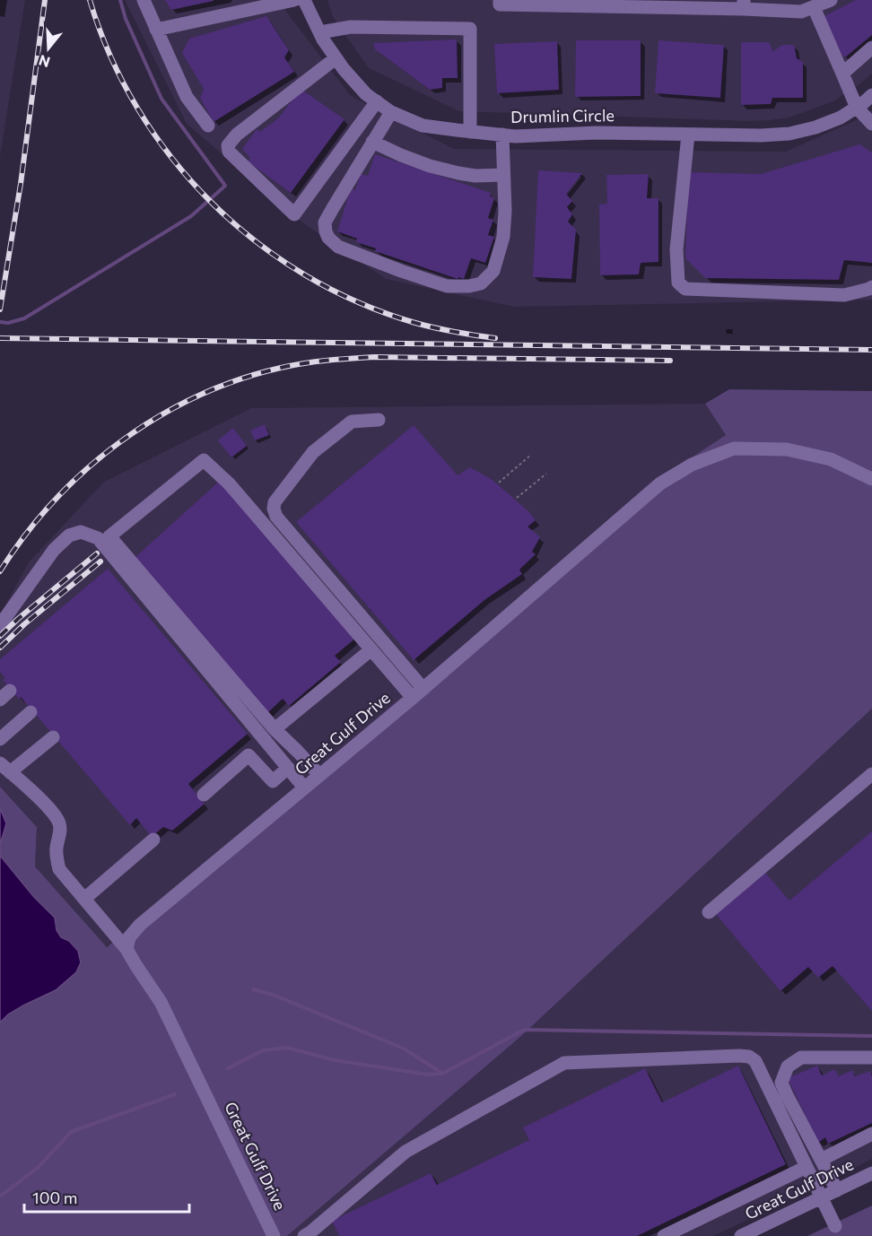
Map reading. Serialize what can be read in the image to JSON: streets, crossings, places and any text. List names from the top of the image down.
{
  "streets": {
    "street": ["Drumlin Circle", "Great Gulf Drive"]
  },
  "scale_bar": "100 m",
  "north": "bottom"
}
